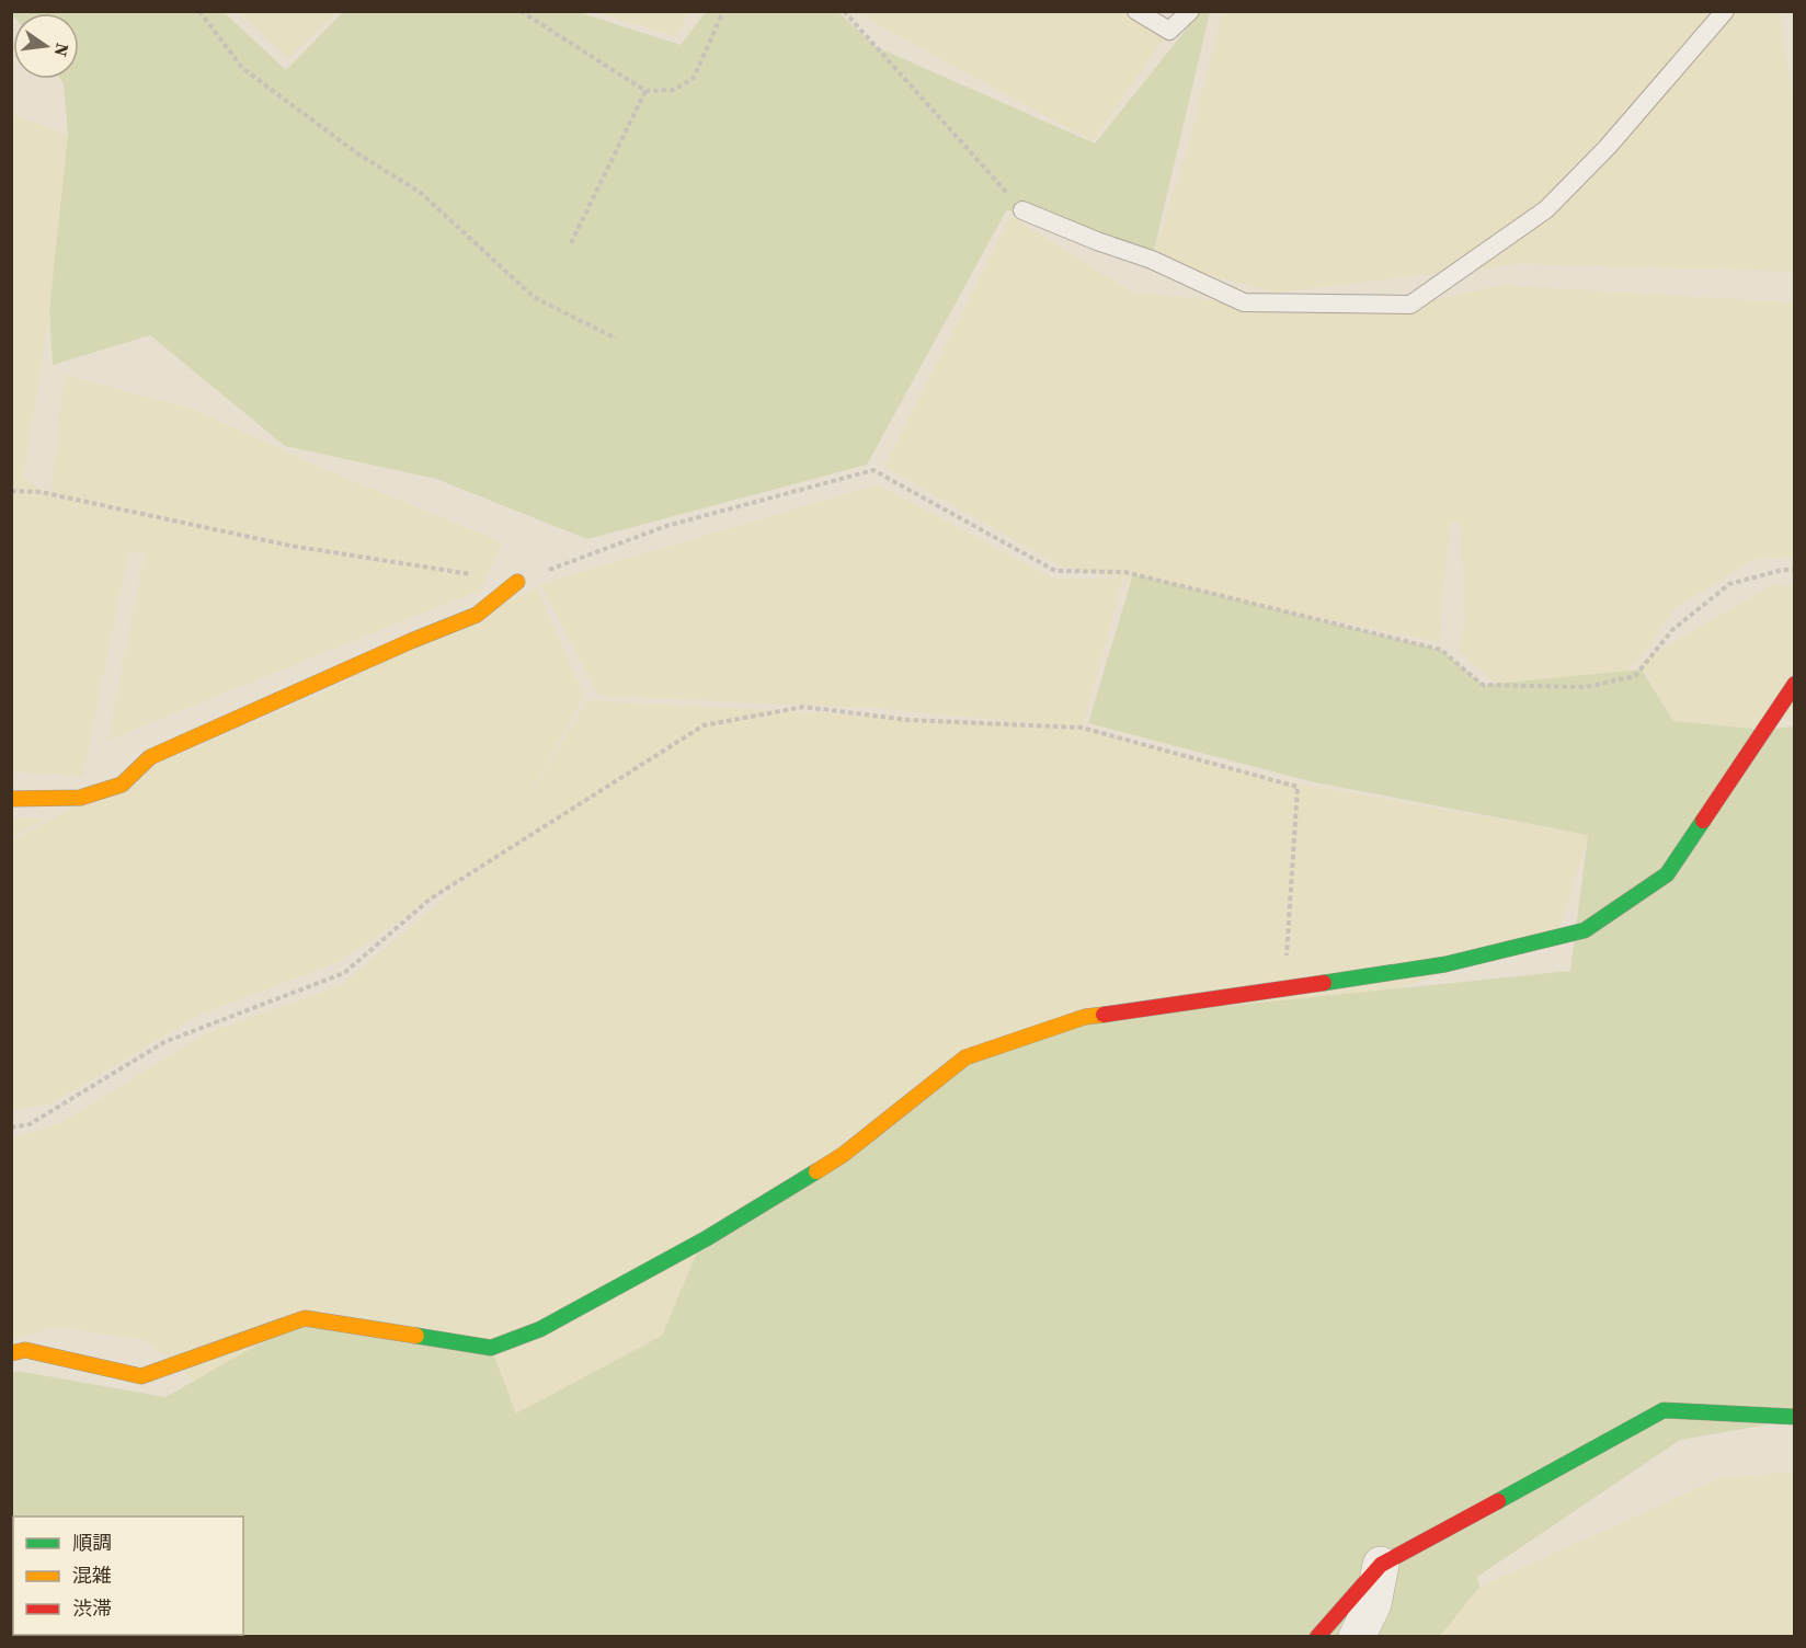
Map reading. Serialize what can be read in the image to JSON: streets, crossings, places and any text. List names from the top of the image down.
{
  "legend": ["順調", "混雑", "渋滞"],
  "north": "right"
}
